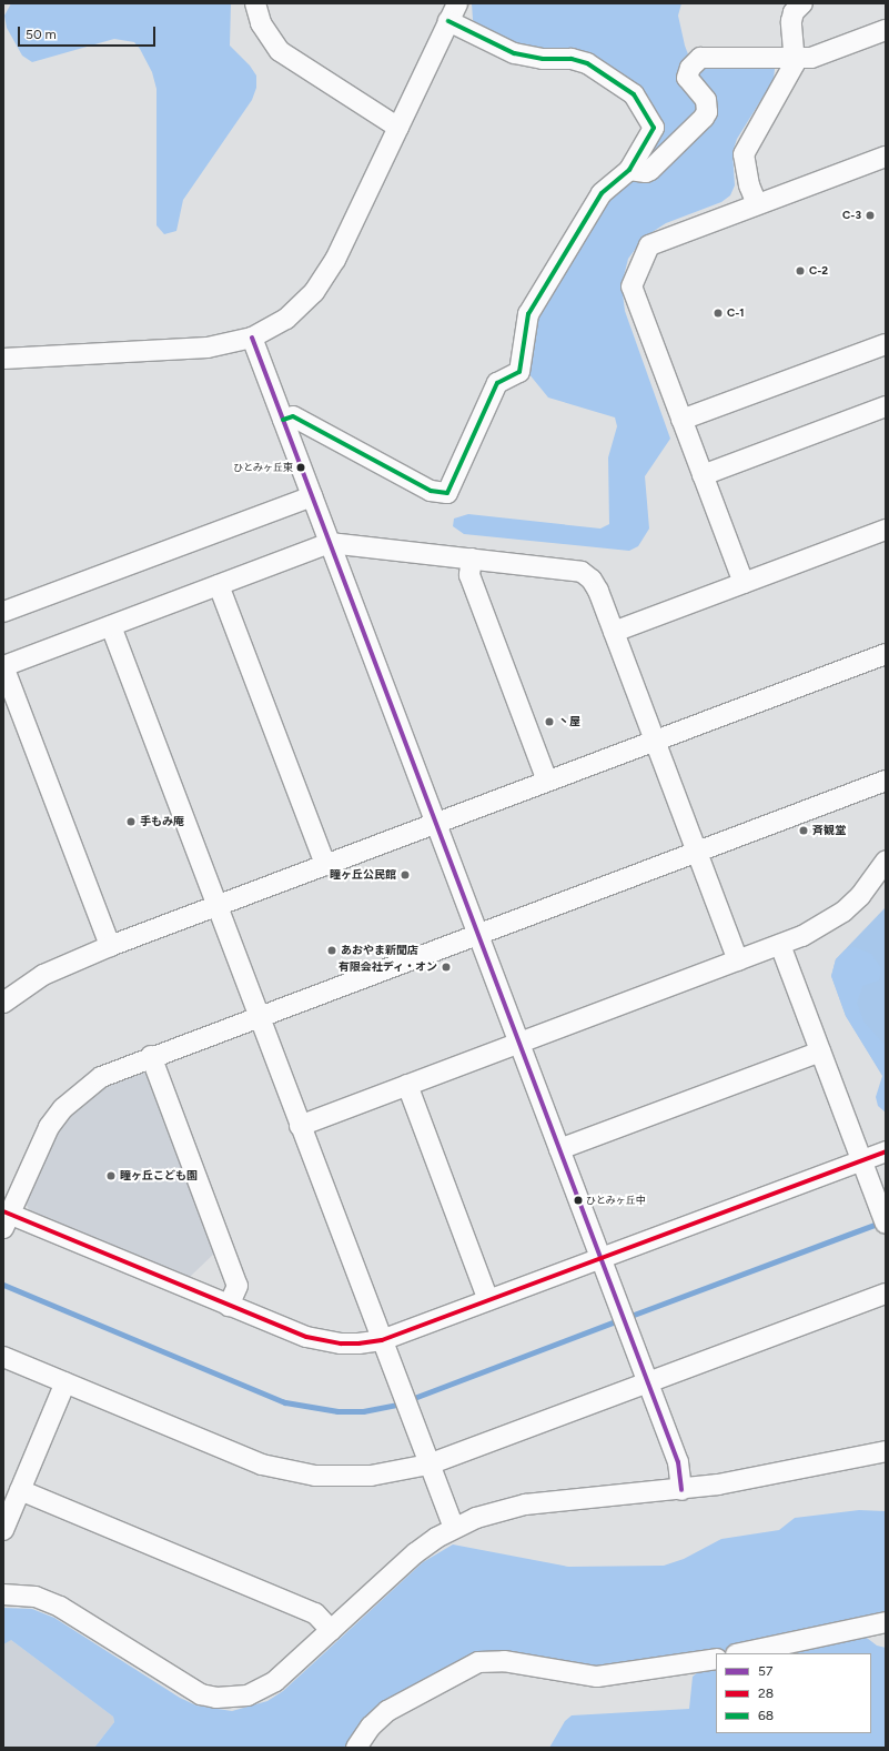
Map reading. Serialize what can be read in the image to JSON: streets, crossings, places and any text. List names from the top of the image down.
{
  "places": [
    "C-3",
    "C-2",
    "C-1",
    "ひとみヶ丘東",
    "丶屋",
    "手もみ庵",
    "斉観堂",
    "瞳ヶ丘公民館",
    "あおやま新聞店",
    "有限会社ディ・オン",
    "瞳ヶ丘こども園",
    "ひとみヶ丘中"
  ],
  "lines": ["transit line 68", "transit line 57", "transit line 28"],
  "legend": ["57", "28", "68"],
  "scale_bar": "50 m"
}
